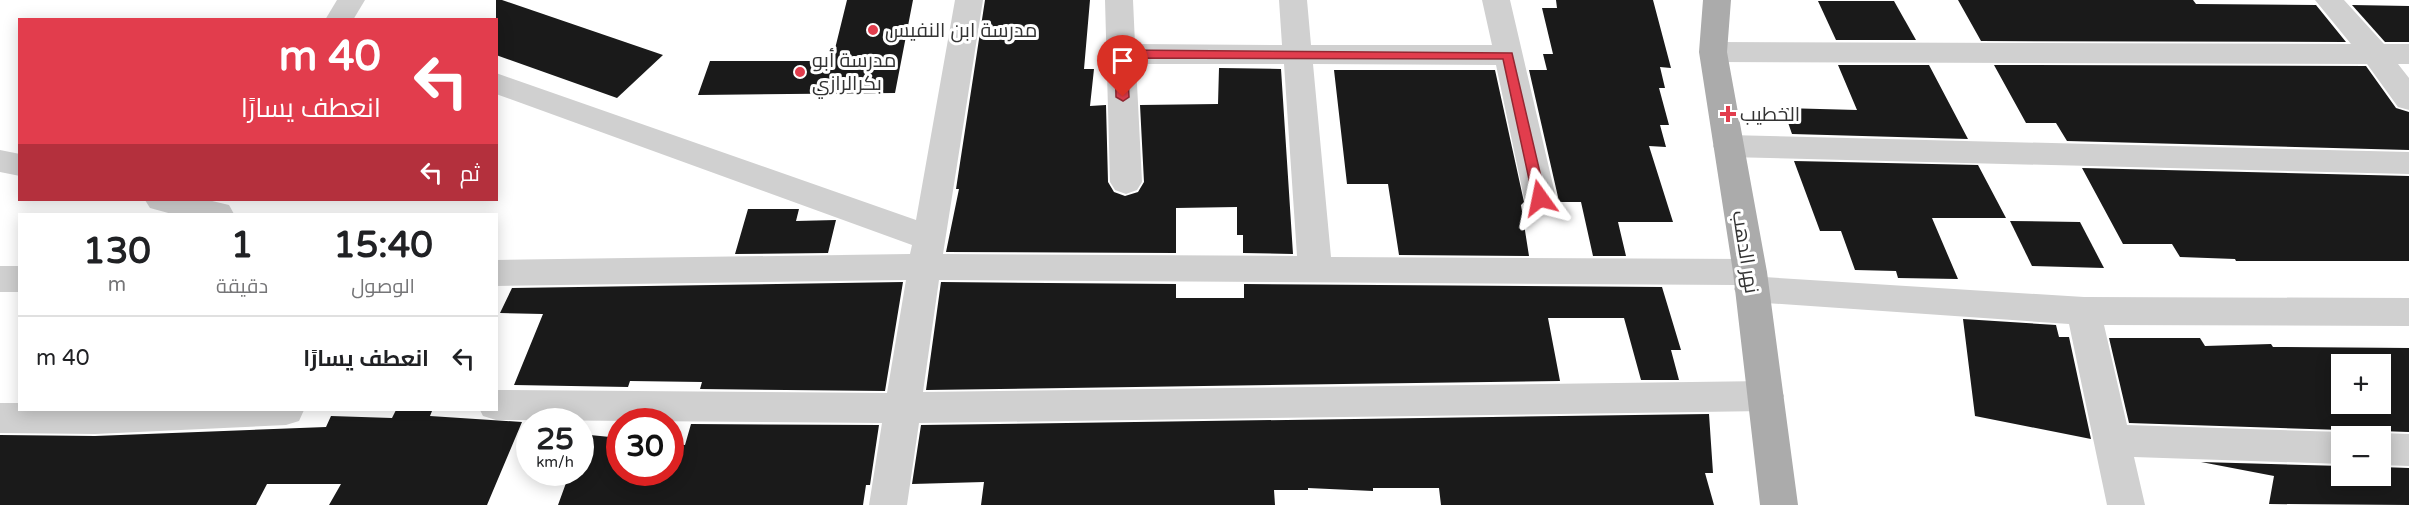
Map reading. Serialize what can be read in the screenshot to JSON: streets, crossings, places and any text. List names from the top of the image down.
{
  "streets": {
    "main road": ["نهر الدهب"]
  },
  "places": {
    "other": ["مدرسة ابن النفيس", "مدرسة أبو بكرالرازي"],
    "health": ["الخطيب"]
  },
  "page": {
    "turn": ["40 m", "انعطف يسارًا"],
    "then": "ثم",
    "eta": [
      "15:40",
      "الوصول",
      "1",
      "دقيقة",
      "130",
      "m"
    ],
    "list": [
      {
        "name": "انعطف يسارًا",
        "value": "40 m"
      }
    ],
    "map_buttons": ["+", "−"],
    "speed": "25 km/h",
    "limit": "30"
  }
}
